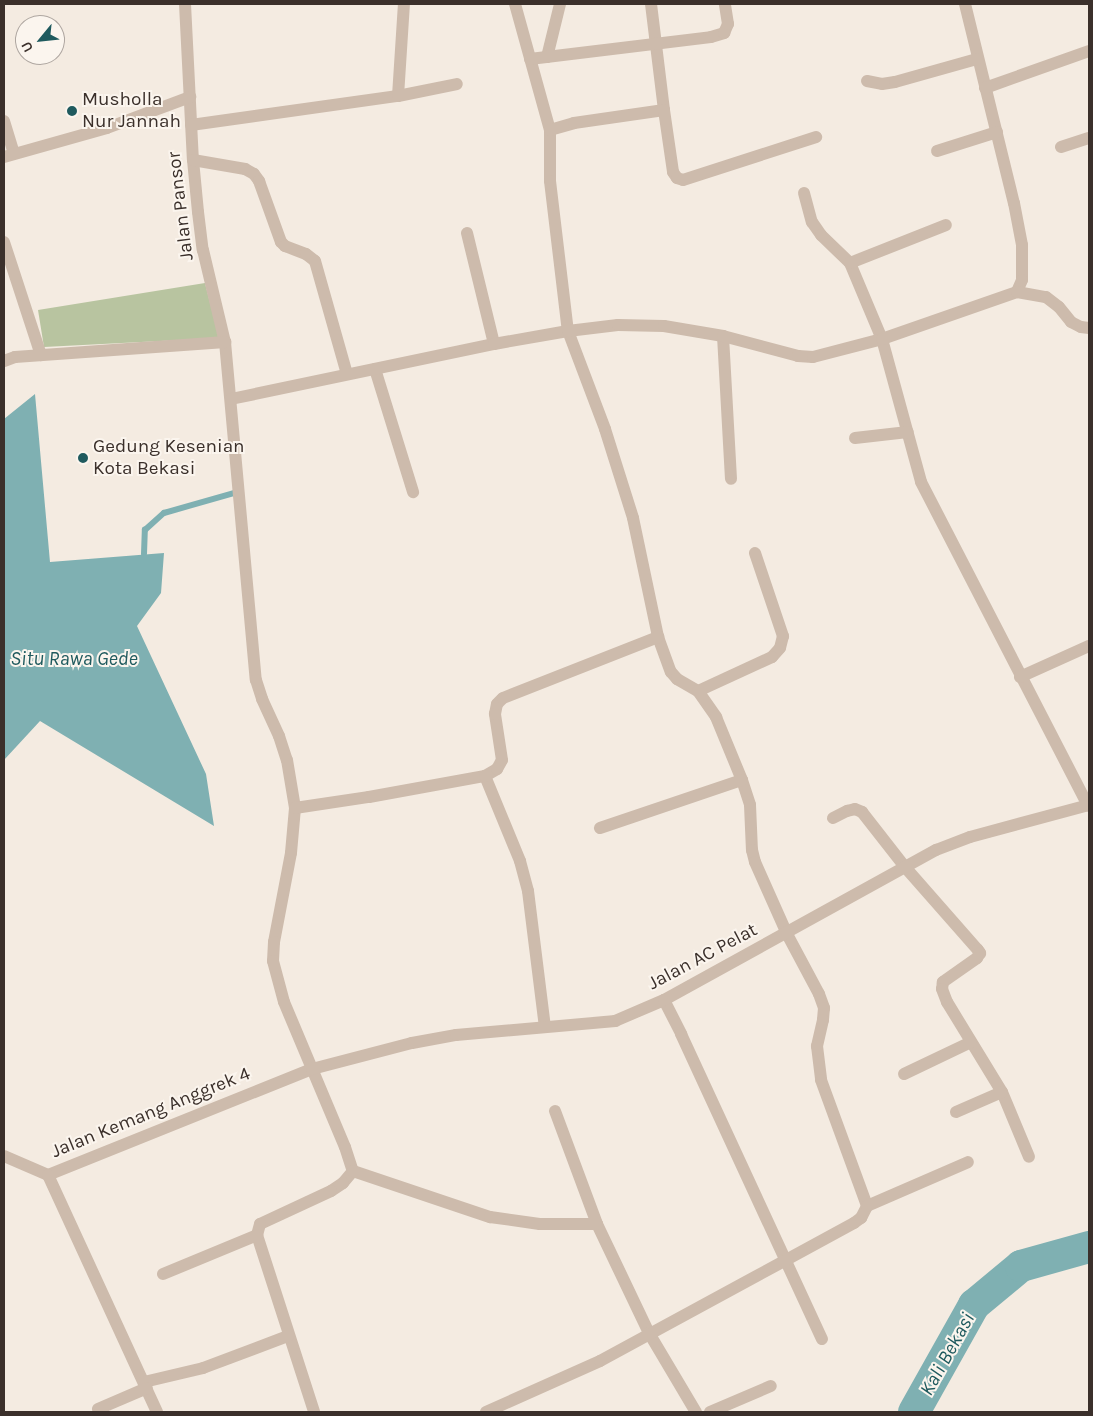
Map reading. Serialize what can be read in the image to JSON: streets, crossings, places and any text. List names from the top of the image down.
{
  "streets": {
    "street": ["Jalan Pansor", "Jalan AC Pelat", "Jalan Kemang Anggrek 4"]
  },
  "crossings": [
    ["Jalan Pansor", "Jalan AC Pelat"],
    ["Jalan Pansor", "Jalan Kemang Anggrek 4"],
    ["Jalan AC Pelat", "Jalan Kemang Anggrek 4"]
  ],
  "water": ["Situ Rawa Gede", "Kali Bekasi"],
  "places": ["Musholla Nur Jannah", "Gedung Kesenian Kota Bekasi"],
  "north": "bottom left"
}
